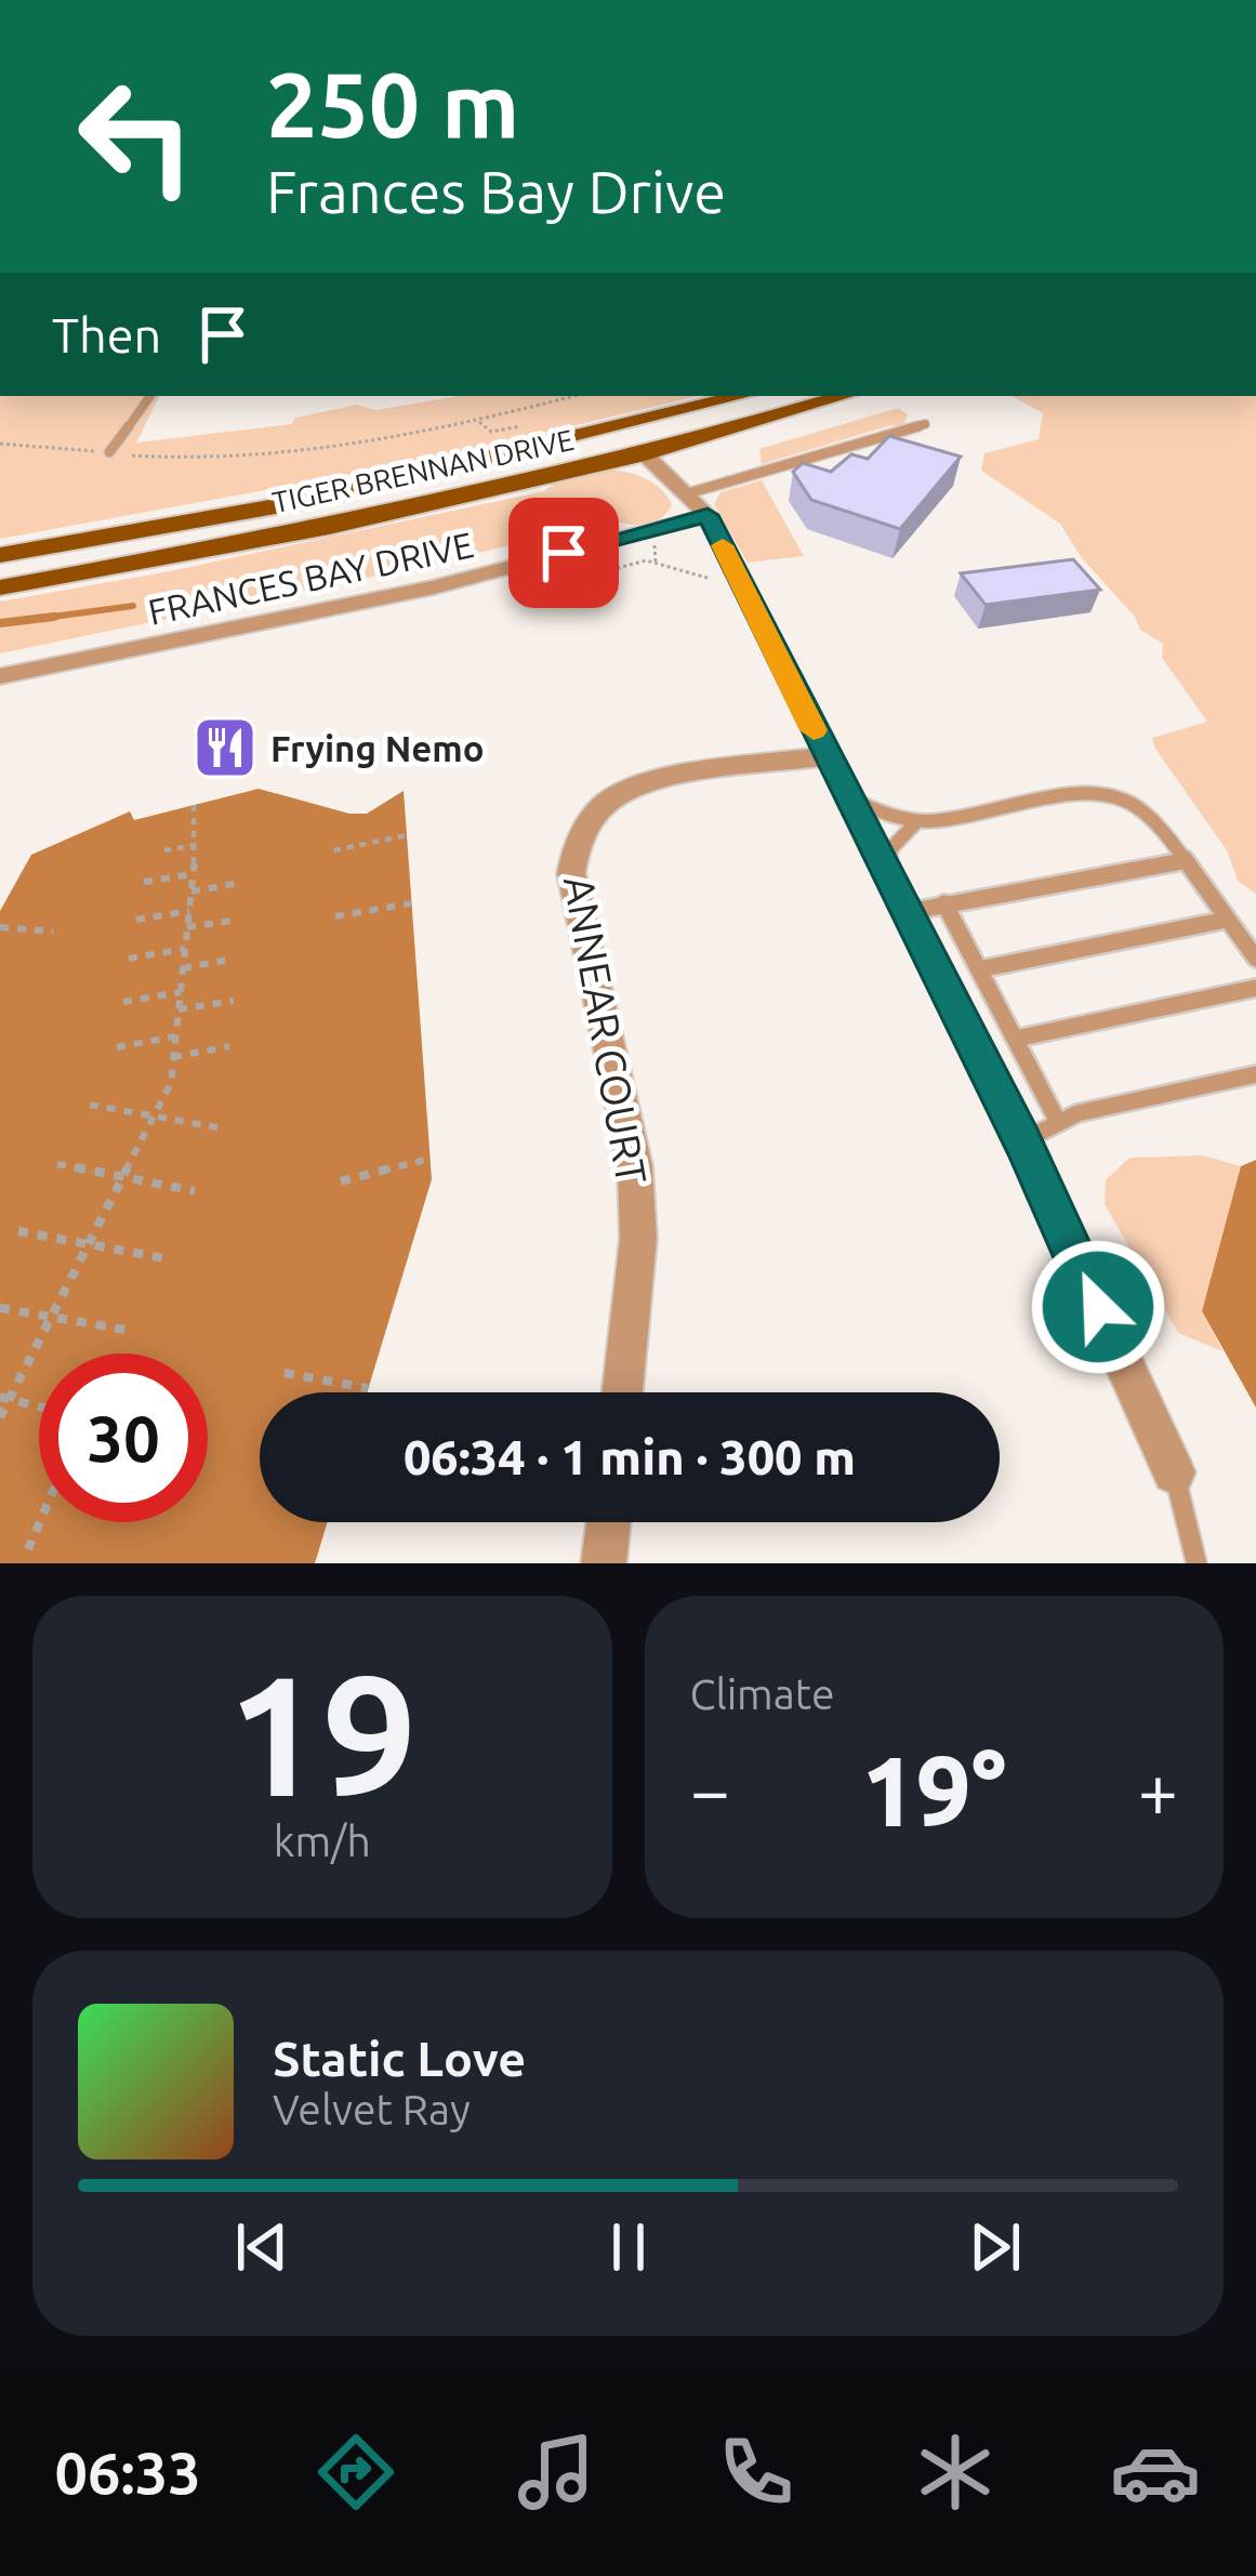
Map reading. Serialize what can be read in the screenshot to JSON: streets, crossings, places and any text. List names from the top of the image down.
{
  "streets": {
    "main road": ["TIGER BRENNAN DRIVE"],
    "street": ["FRANCES BAY DRIVE", "ANNEAR COURT"]
  },
  "places": {
    "restaurant": ["Frying Nemo"]
  },
  "page": {
    "turn": ["250 m", "Frances Bay Drive"],
    "then": "Then",
    "limit": "30",
    "trip": "06:34 · 1 min · 300 m",
    "tile": [
      ["19", "km/h"],
      "Climate"
    ],
    "heat": ["−", "19°", "+"],
    "song": ["Static Love", "Velvet Ray"],
    "tabs": "06:33"
  }
}
